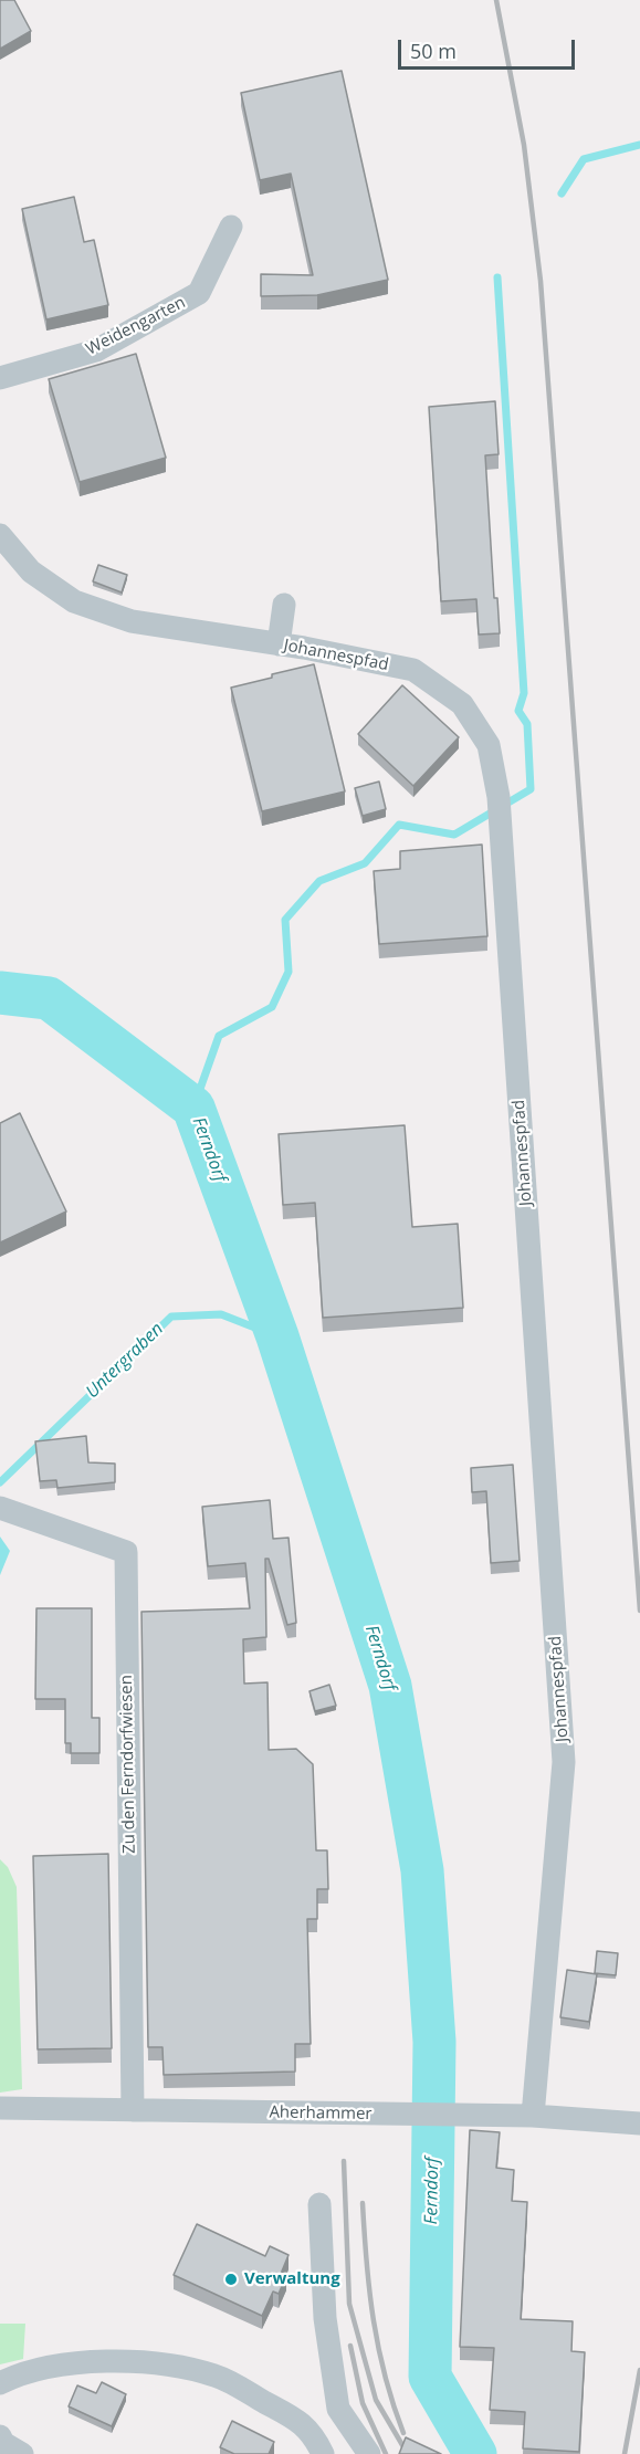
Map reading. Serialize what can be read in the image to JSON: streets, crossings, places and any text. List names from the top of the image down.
{
  "streets": {
    "street": [
      "Weidengarten",
      "Johannespfad",
      "Zu den Ferndorfwiesen",
      "Aherhammer"
    ]
  },
  "crossings": [
    ["Johannespfad", "Aherhammer"],
    ["Zu den Ferndorfwiesen", "Aherhammer"]
  ],
  "water": ["Ferndorf", "Untergraben"],
  "places": ["Verwaltung"],
  "scale_bar": "50 m"
}
